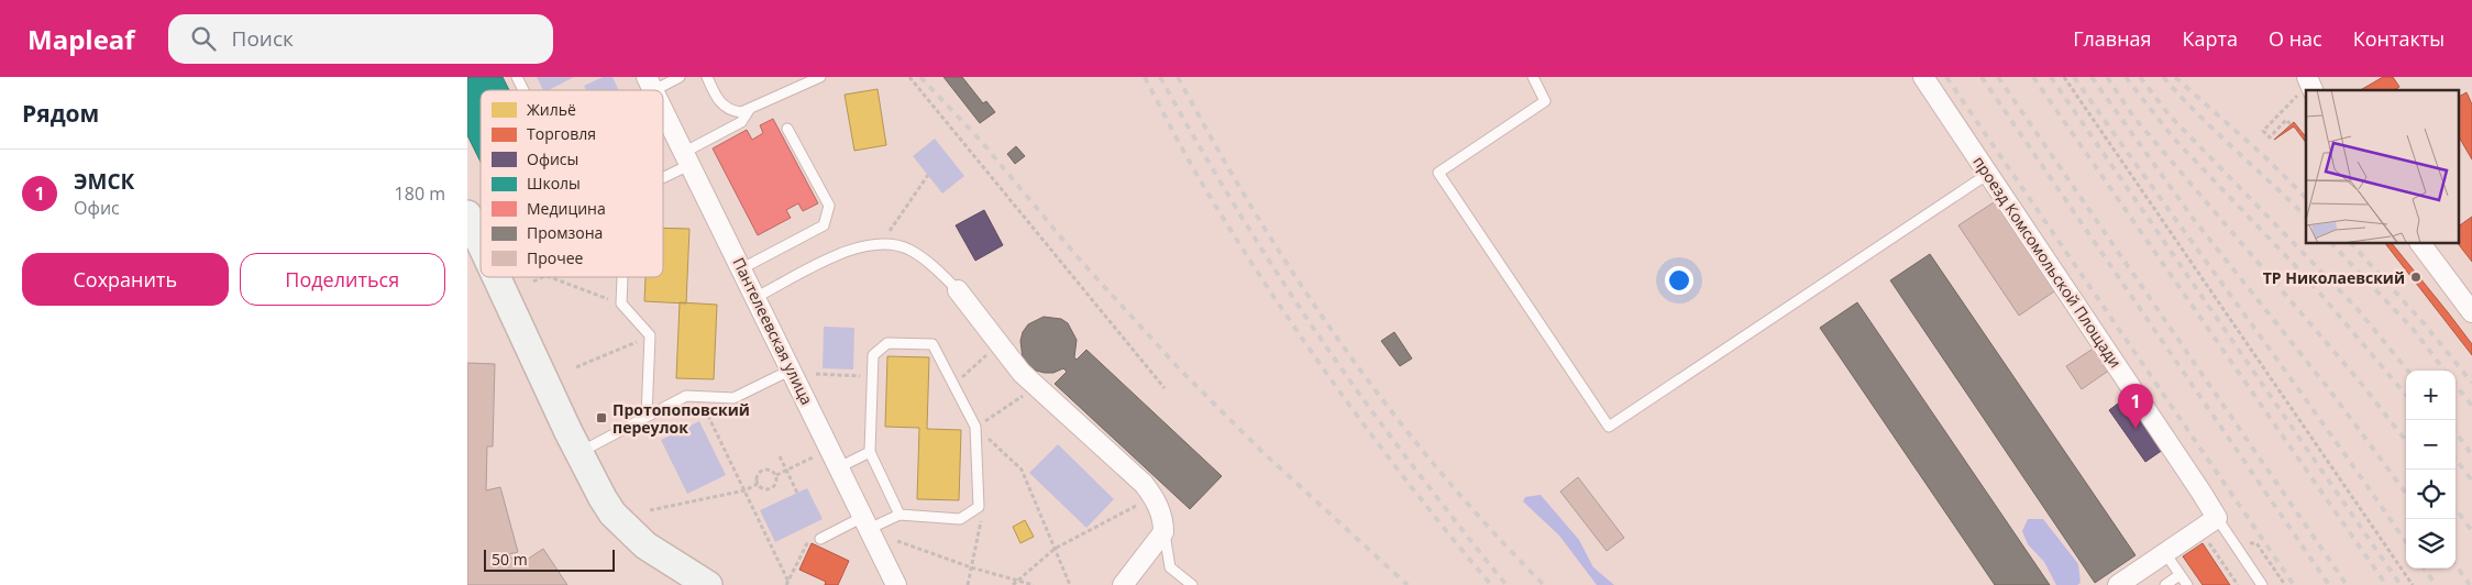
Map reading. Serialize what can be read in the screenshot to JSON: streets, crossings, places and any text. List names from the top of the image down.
{
  "streets": {
    "street": ["проезд Комсомольской Площади", "Пантелеевская улица"]
  },
  "places": {
    "other": ["ТР Николаевский"],
    "transit": ["Протопоповский переулок"]
  },
  "legend": [
    "Жильё",
    "Торговля",
    "Офисы",
    "Школы",
    "Медицина",
    "Промзона",
    "Прочее"
  ],
  "scale_bar": "50 m",
  "page": {
    "header": "Mapleaf",
    "search": "Поиск",
    "nav": [
      "Главная",
      "Карта",
      "О нас",
      "Контакты"
    ],
    "heading": "Рядом",
    "list": [
      {
        "mark": "1",
        "name": "ЭМСК",
        "note": "Офис",
        "value": "180 m"
      }
    ],
    "buttons": ["Сохранить", "Поделиться"],
    "map_buttons": ["+", "−"],
    "pins": "1",
    "scale": "50 m"
  }
}
